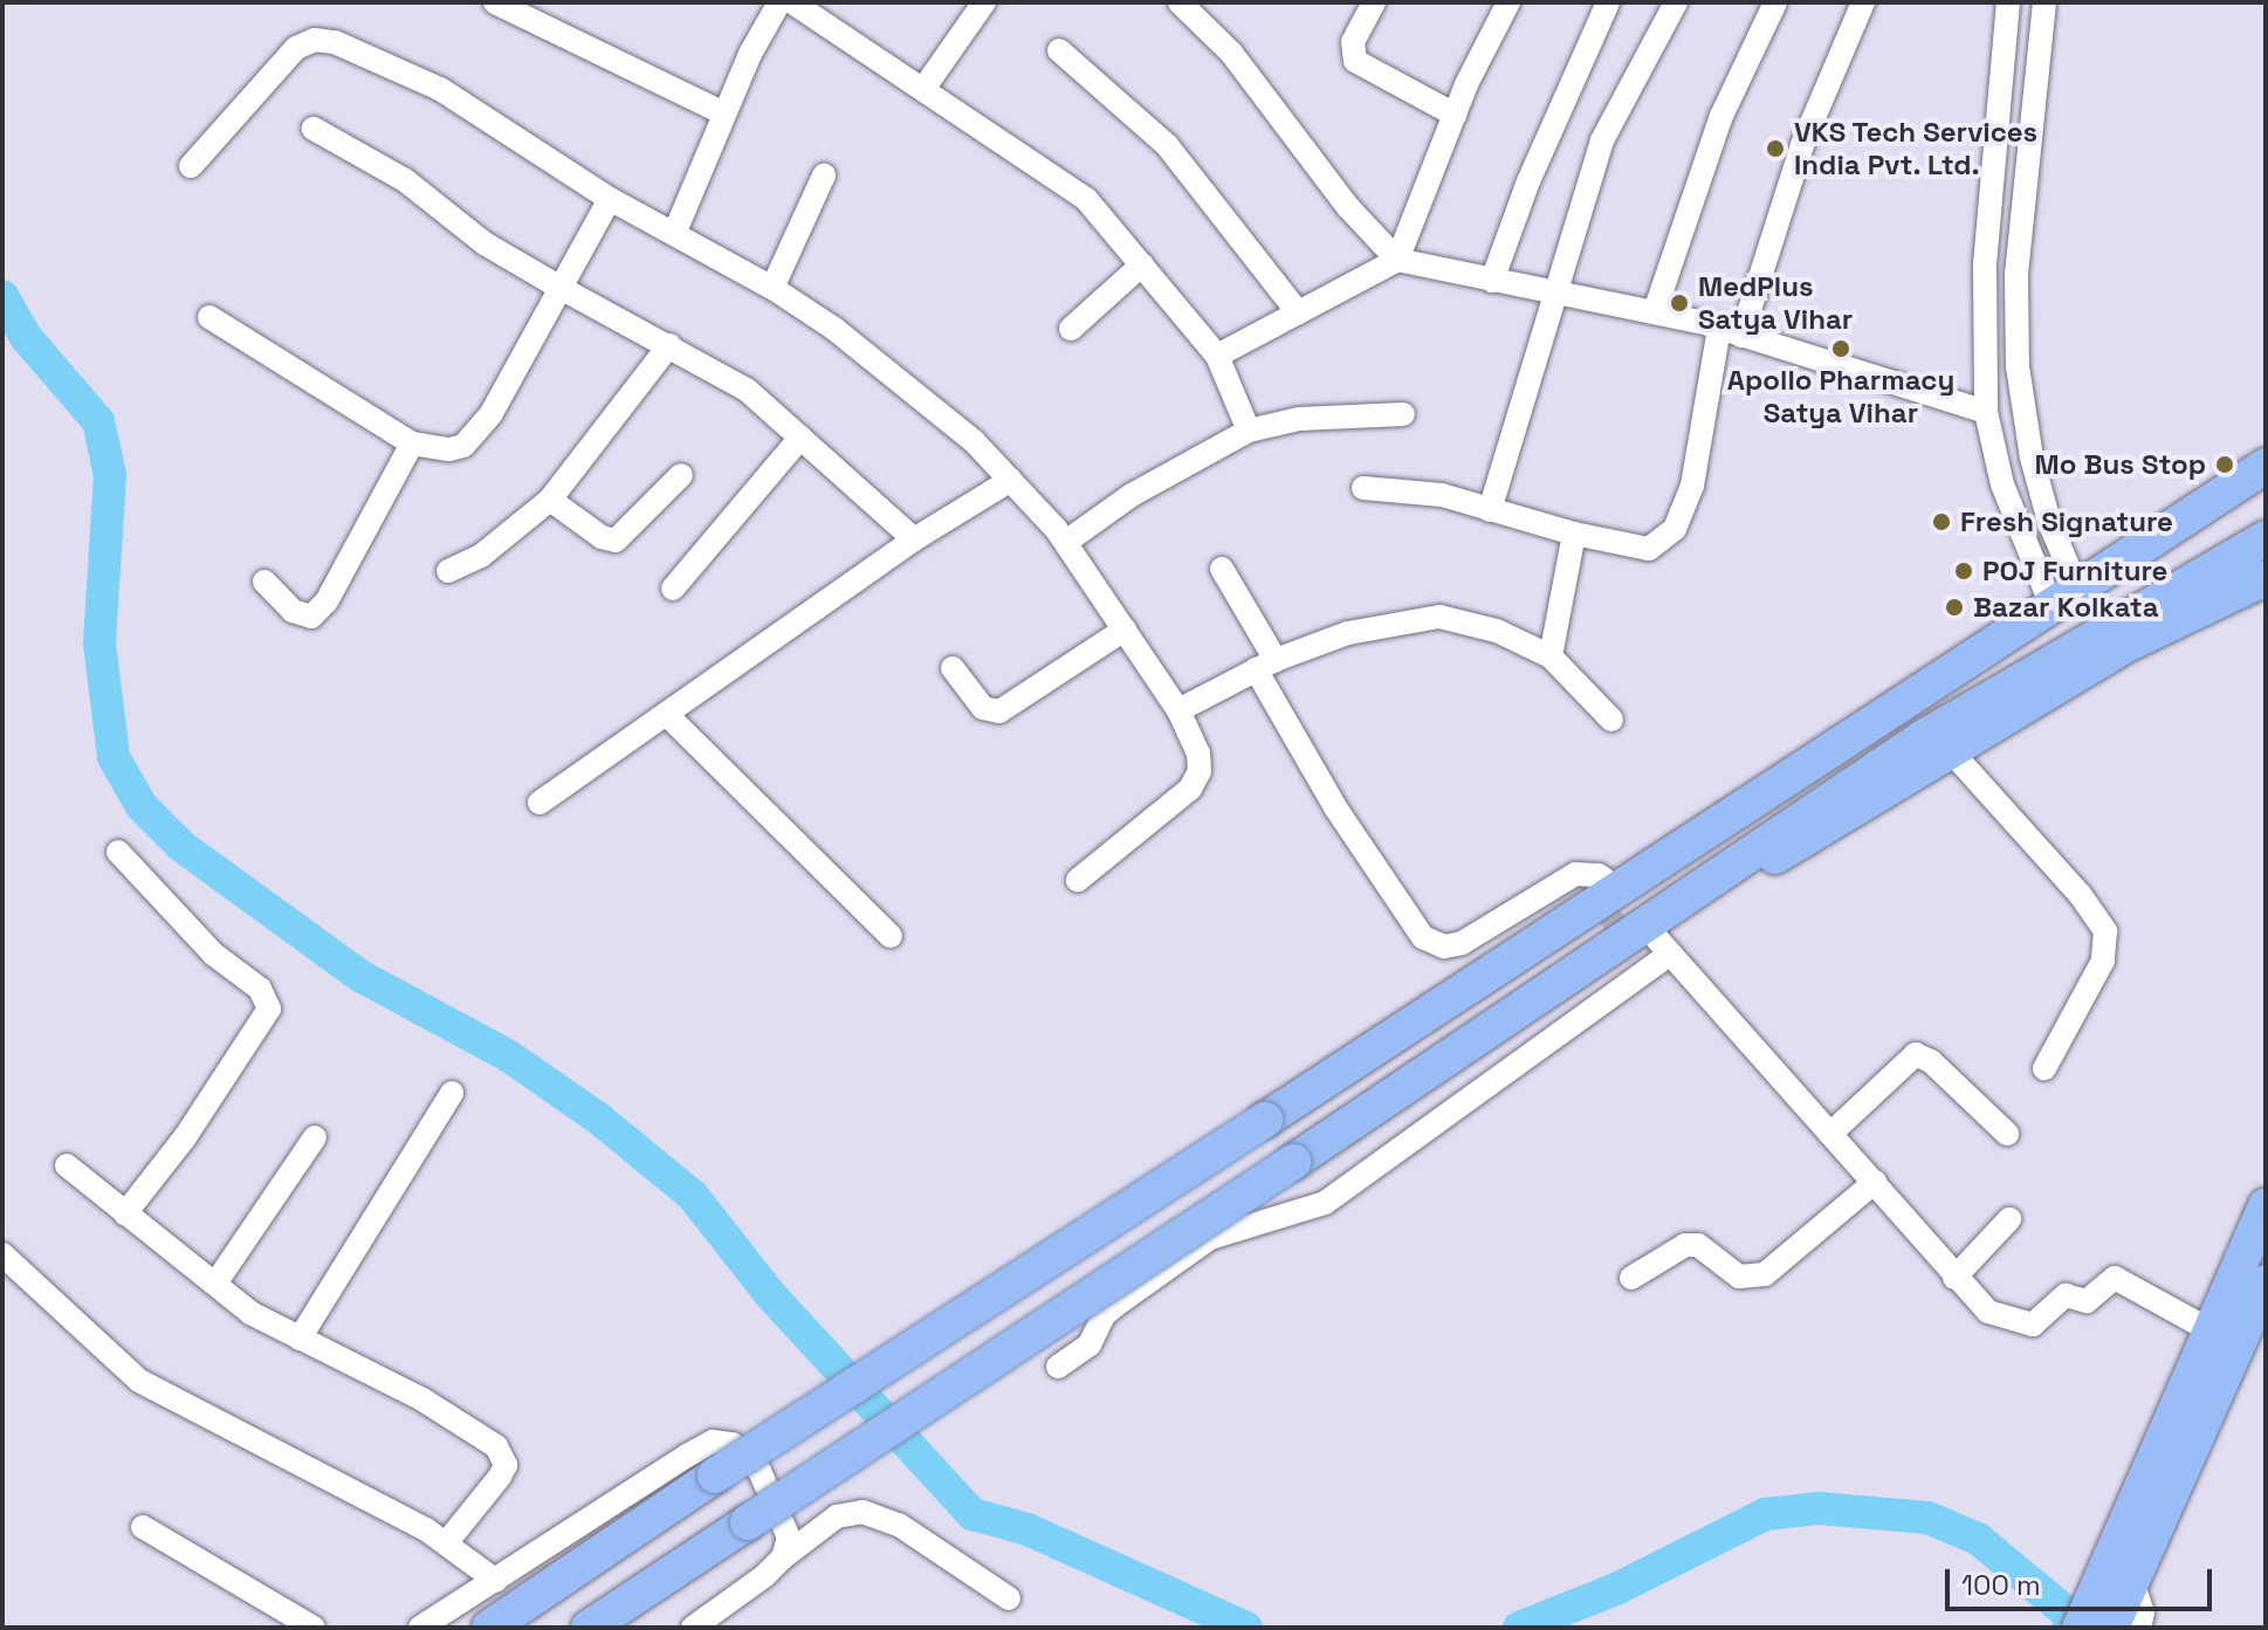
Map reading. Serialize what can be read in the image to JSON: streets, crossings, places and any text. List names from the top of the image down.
{
  "places": [
    "VKS Tech Services India Pvt. Ltd.",
    "MedPlus Satya Vihar",
    "Apollo Pharmacy Satya Vihar",
    "Mo Bus Stop",
    "Fresh Signature",
    "POJ Furniture",
    "Bazar Kolkata"
  ],
  "scale_bar": "100 m"
}
